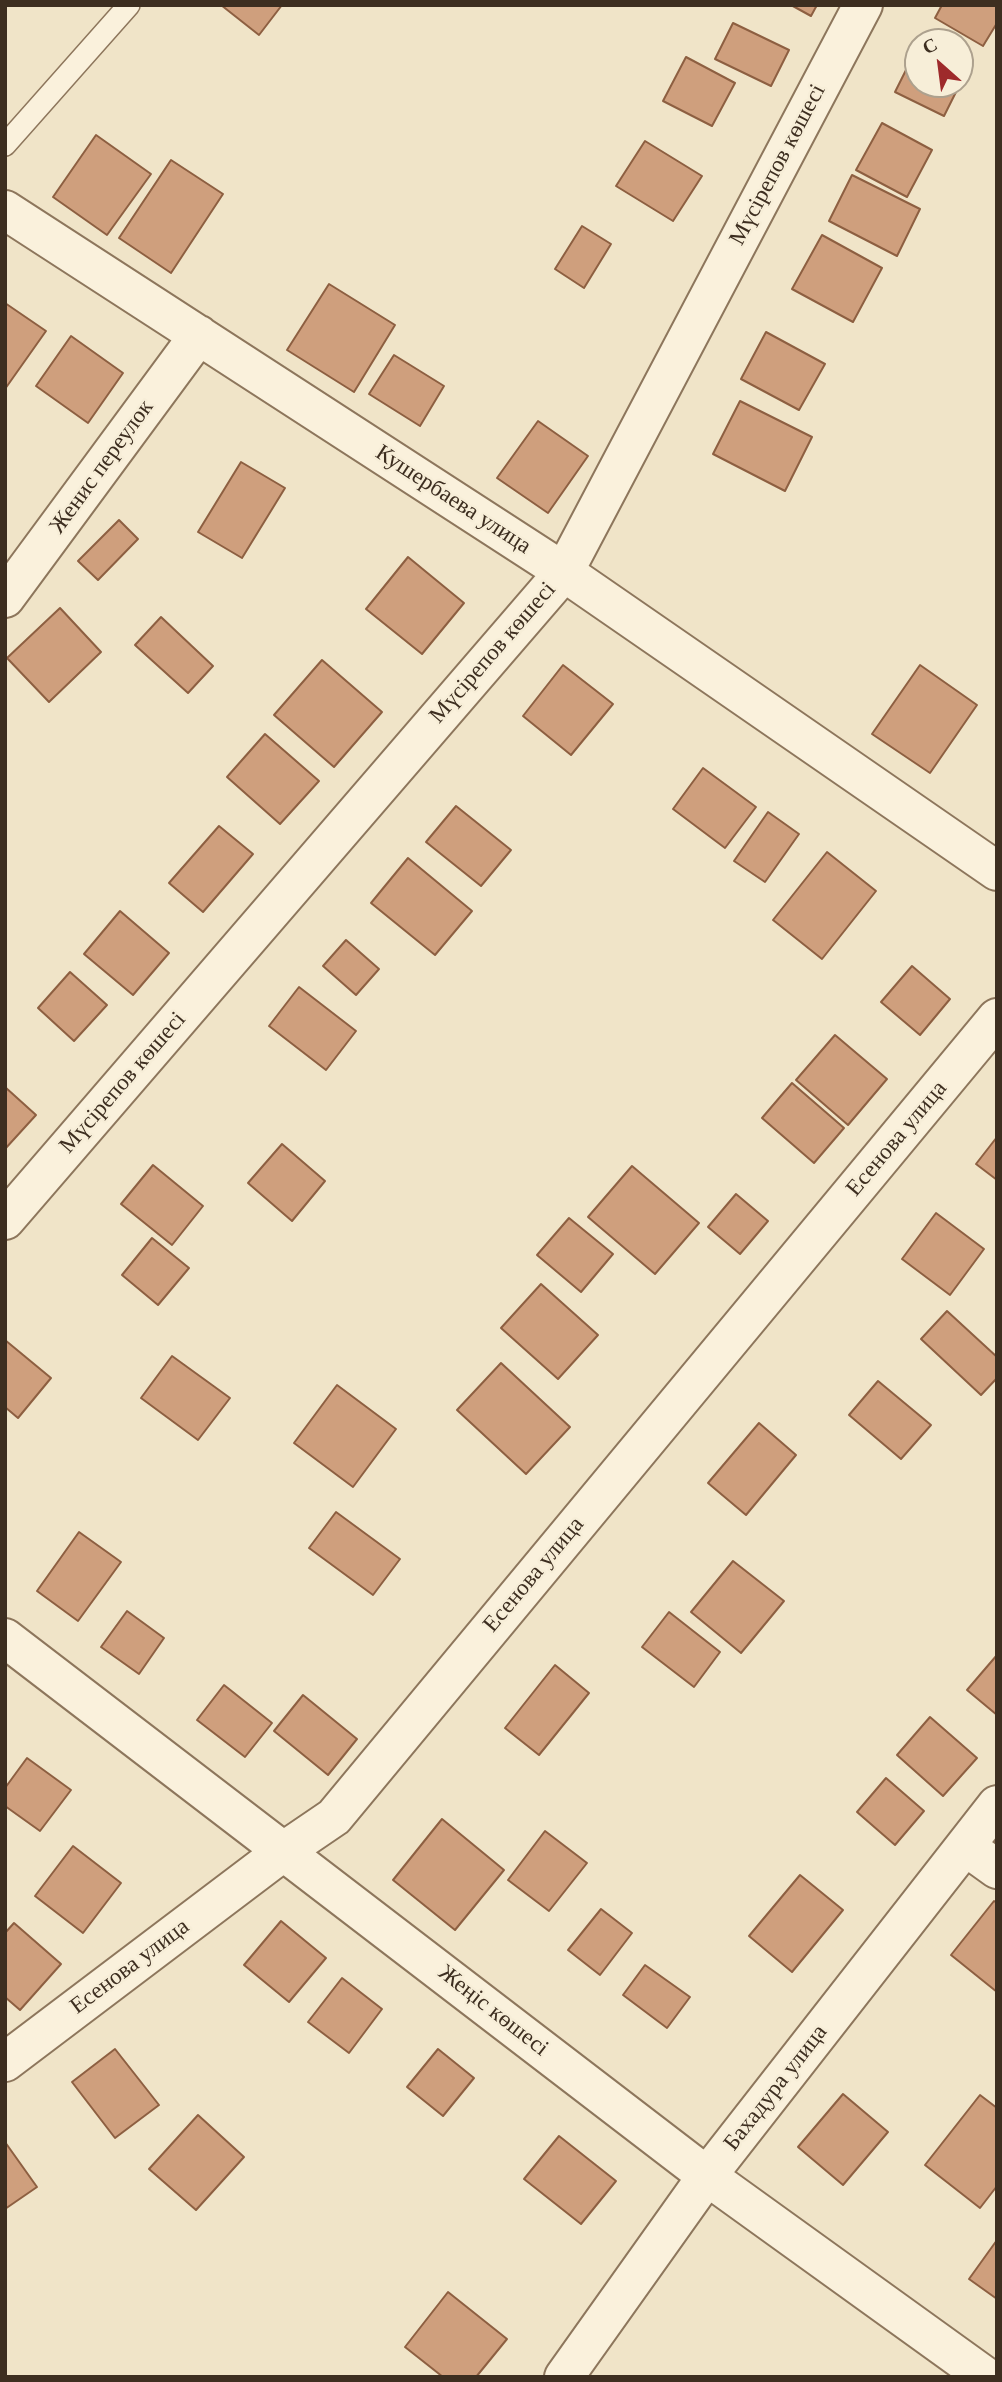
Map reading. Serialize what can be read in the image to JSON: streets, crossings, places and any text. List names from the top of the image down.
{
  "streets": {
    "street": [
      "Мүсірепов көшесі",
      "Женис переулок",
      "Кушербаева улица",
      "Есенова улица",
      "Жеңіс көшесі",
      "Бахадура улица"
    ]
  },
  "crossings": [
    ["Мүсірепов көшесі", "Кушербаева улица"],
    ["Женис переулок", "Кушербаева улица"],
    ["Есенова улица", "Жеңіс көшесі"],
    ["Жеңіс көшесі", "Бахадура улица"]
  ],
  "north": "top left"
}
